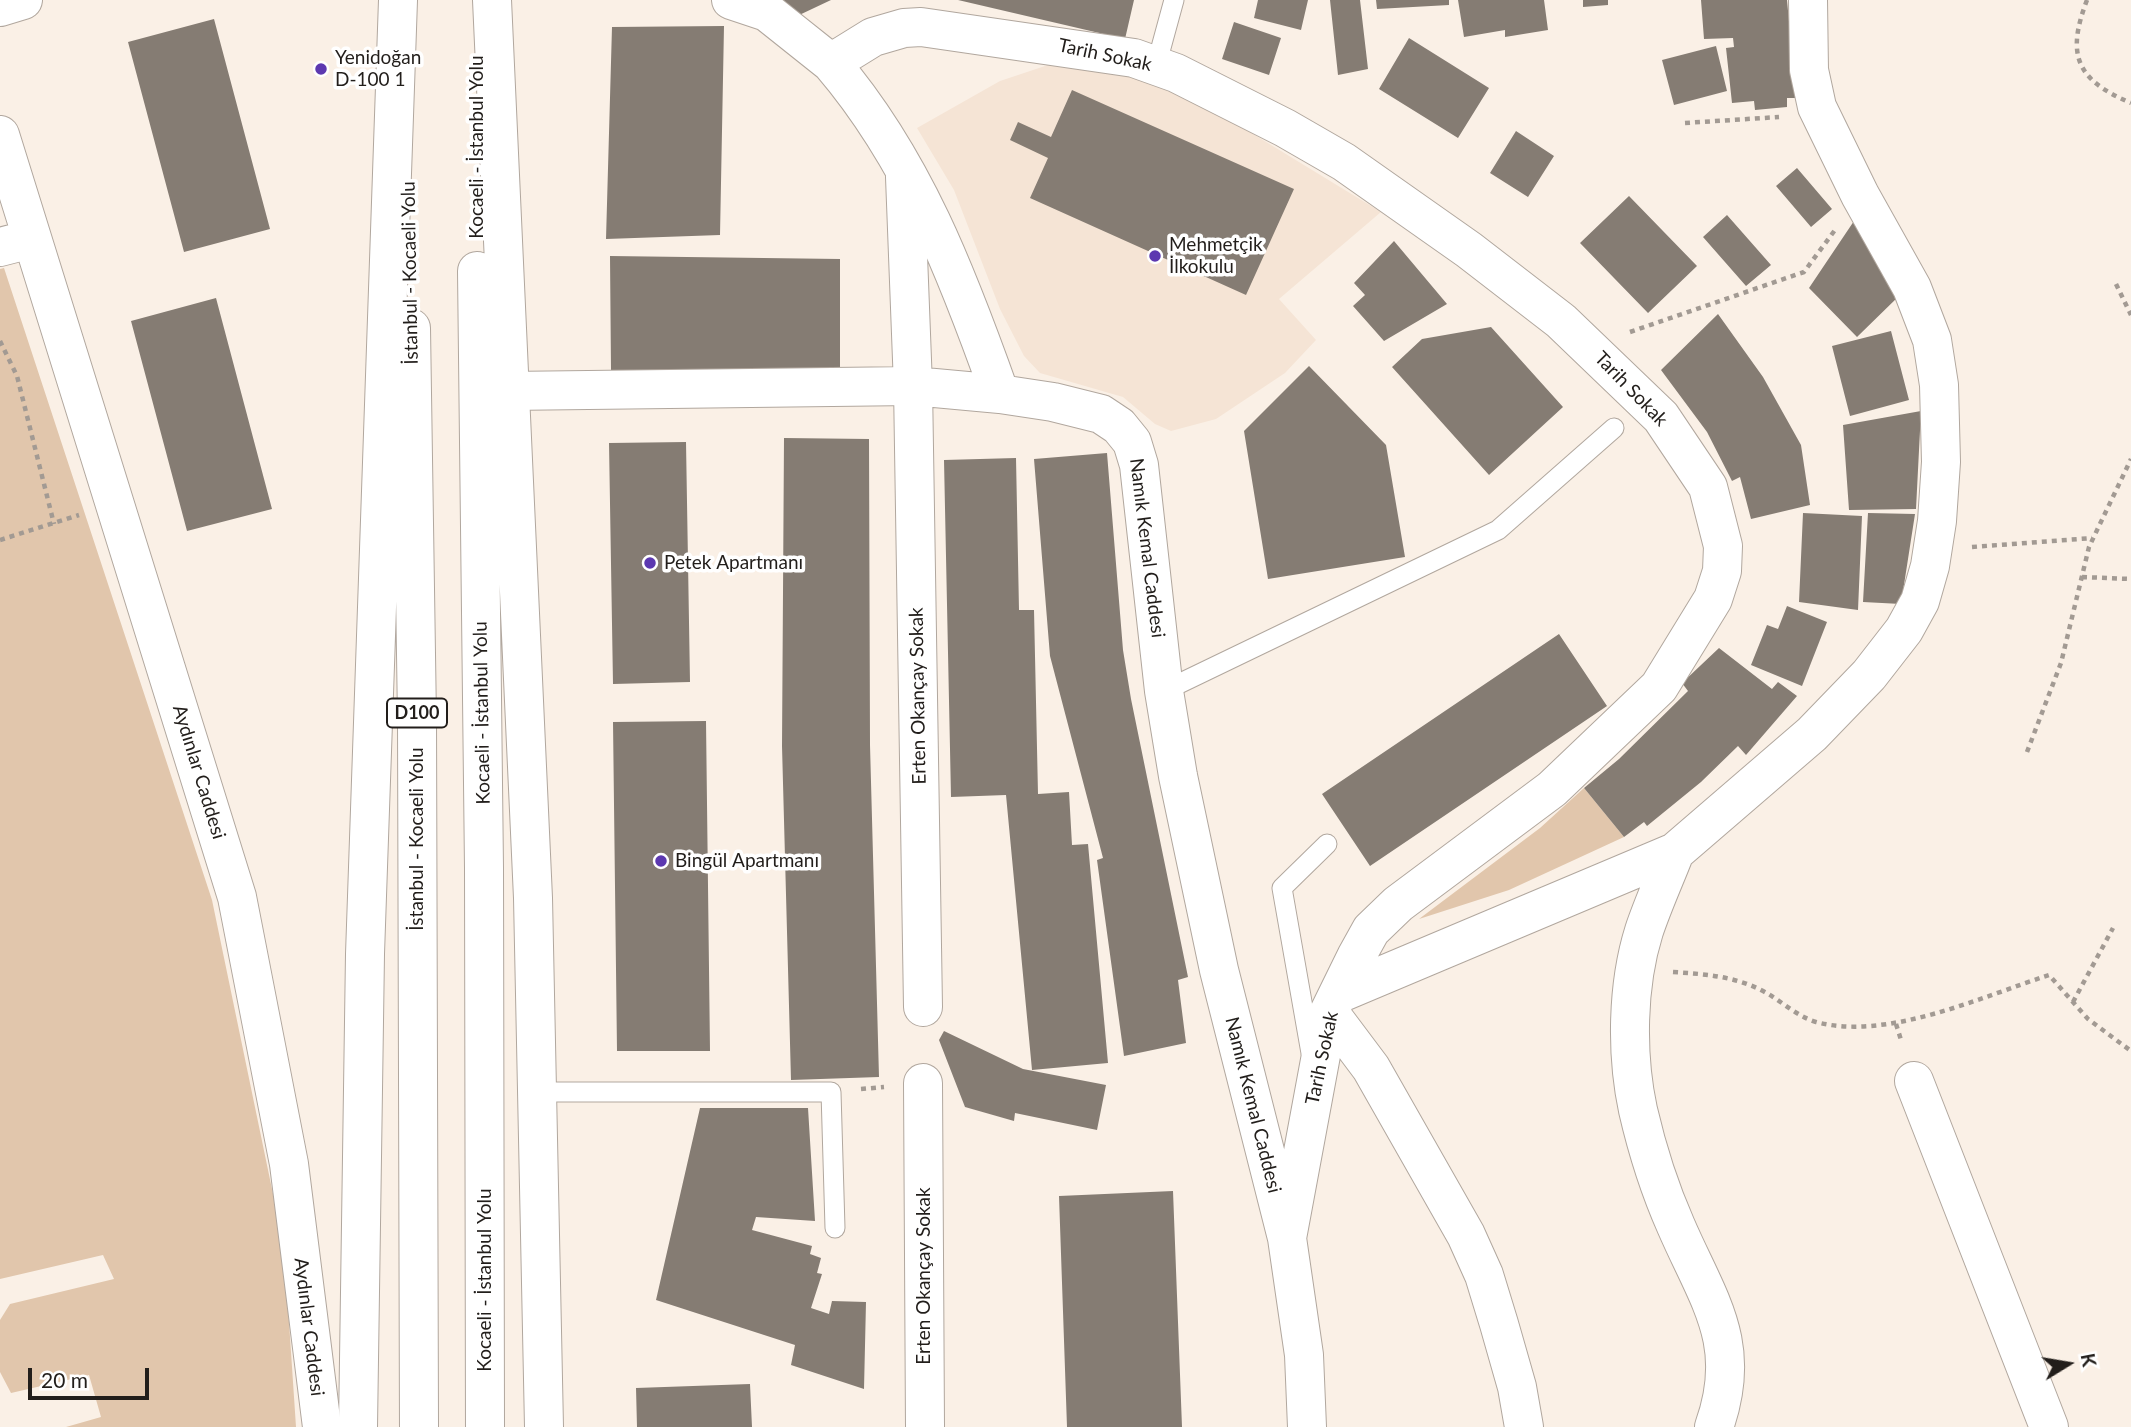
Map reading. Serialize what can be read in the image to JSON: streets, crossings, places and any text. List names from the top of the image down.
{
  "streets": {
    "main road": [
      "Tarih Sokak",
      "Kocaeli - İstanbul Yolu",
      "İstanbul - Kocaeli Yolu",
      "Namık Kemal Caddesi",
      "Erten Okançay Sokak",
      "D100",
      "Aydınlar Caddesi"
    ]
  },
  "crossings": [
    ["Tarih Sokak", "Namık Kemal Caddesi"],
    ["Namık Kemal Caddesi", "Erten Okançay Sokak"]
  ],
  "places": [
    "Yenidoğan D-100 1",
    "Mehmetçik İlkokulu",
    "Petek Apartmanı",
    "Bingül Apartmanı"
  ],
  "scale_bar": "20 m",
  "north": "right"
}
